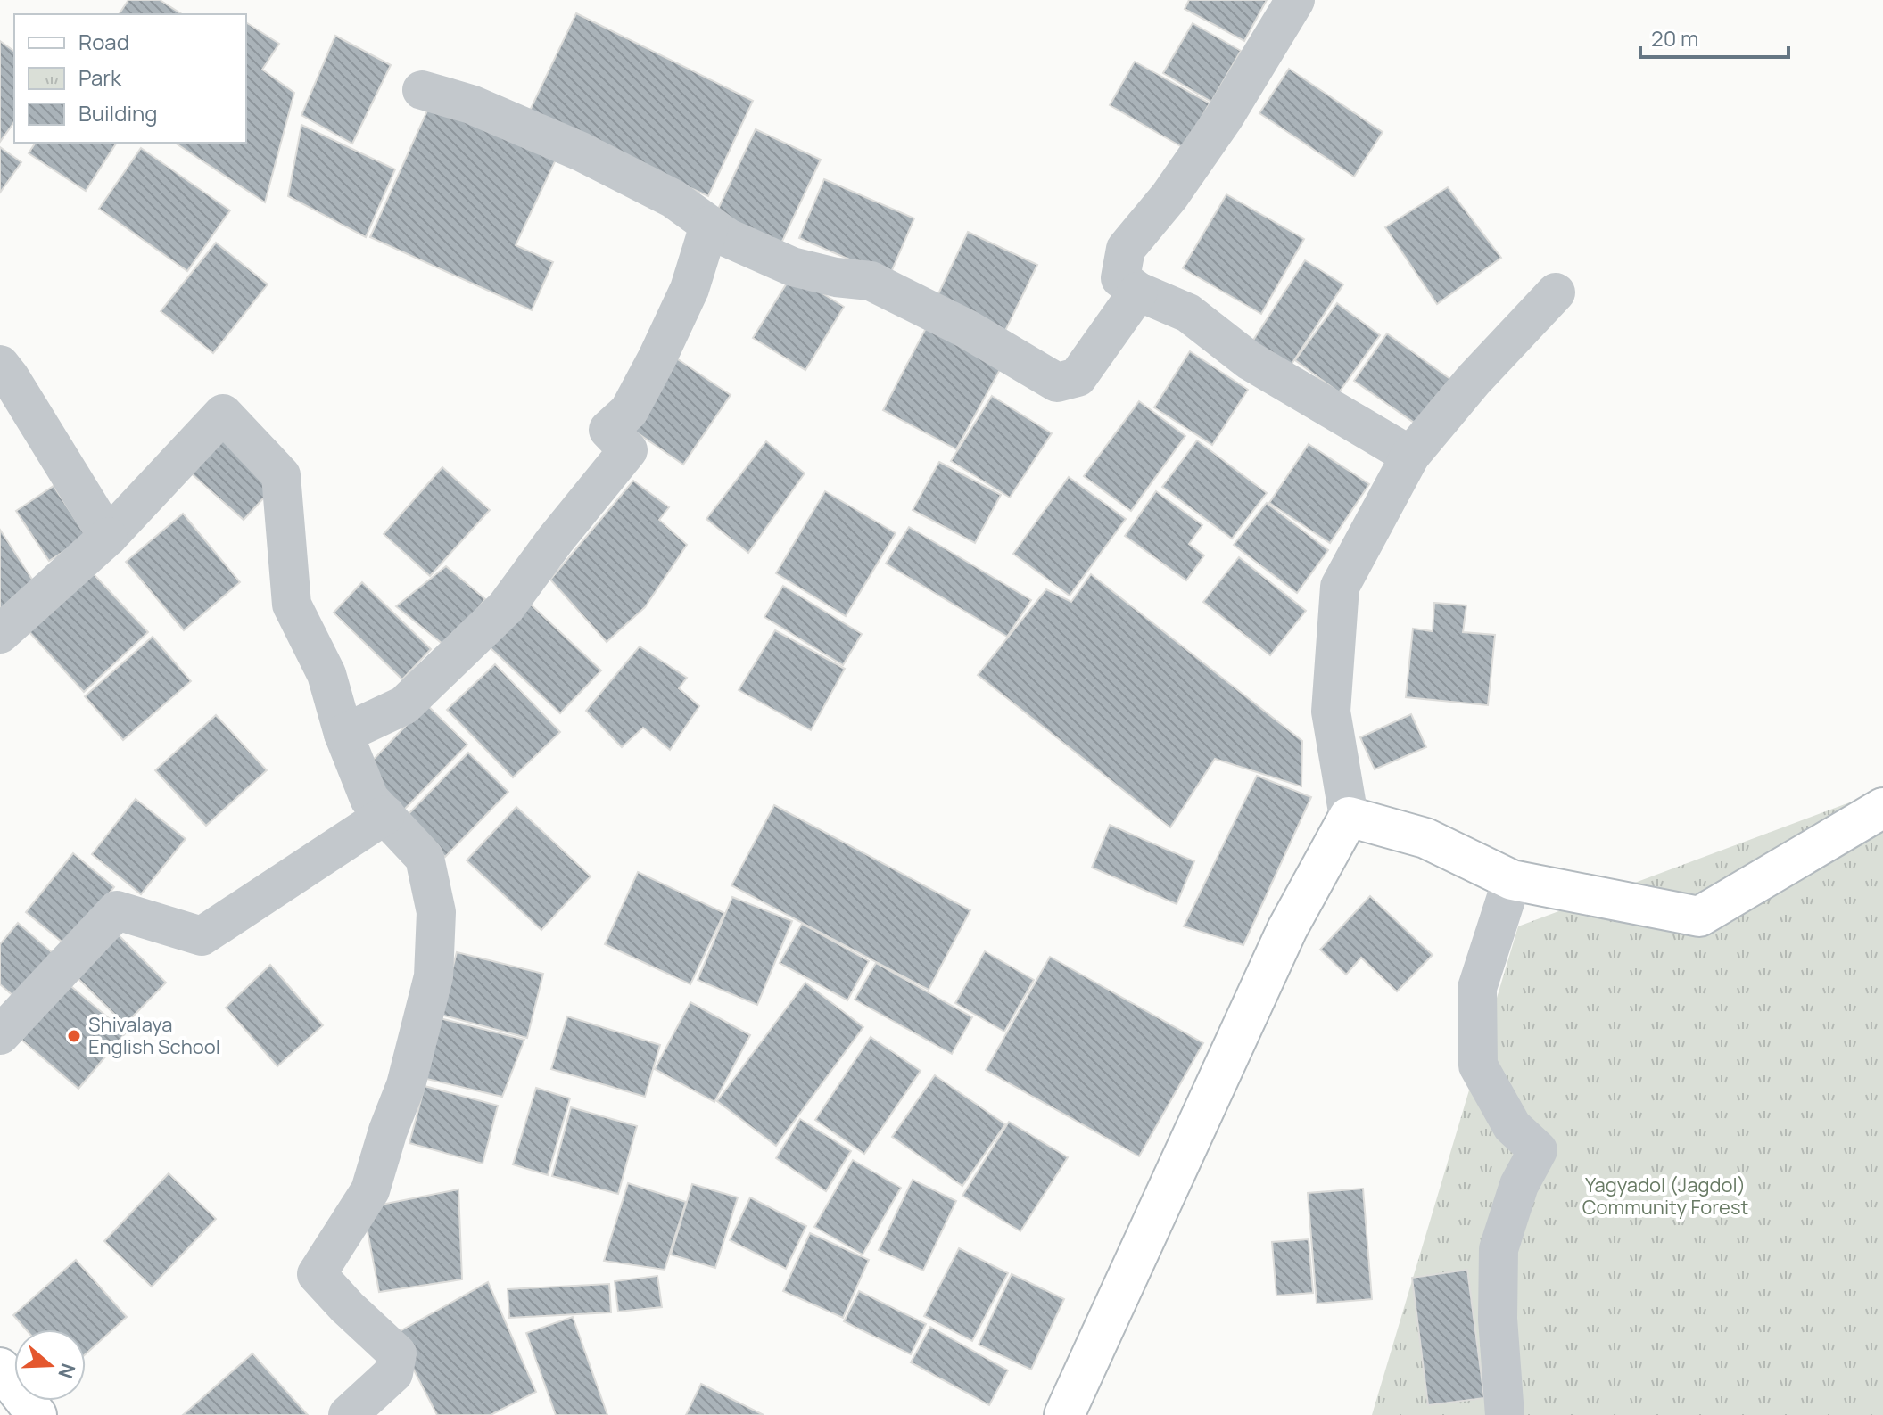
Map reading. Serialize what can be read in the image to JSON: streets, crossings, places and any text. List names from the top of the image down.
{
  "parks": ["Yagyadol (Jagdol) Community Forest"],
  "places": ["Shivalaya English School"],
  "legend": ["Road", "Park", "Building"],
  "scale_bar": "20 m",
  "north": "right"
}
